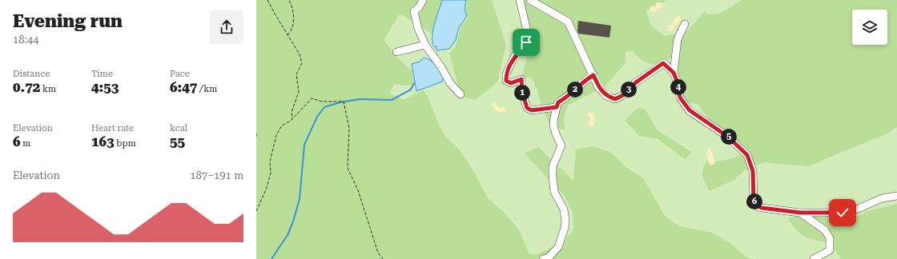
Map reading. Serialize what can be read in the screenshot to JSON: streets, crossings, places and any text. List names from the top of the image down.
{
  "page": {
    "heading": ["Evening run", "18:44"],
    "stats": [
      ["Distance", "0.72 km"],
      ["Time", "4:53"],
      ["Pace", "6:47 /km"],
      ["Elevation", "6 m"],
      ["Heart rate", "163 bpm"],
      ["kcal", "55"]
    ],
    "pins": [
      "4",
      "2",
      "3",
      "1",
      "5",
      "6"
    ],
    "chart": ["Elevation", "187–191 m"]
  }
}
